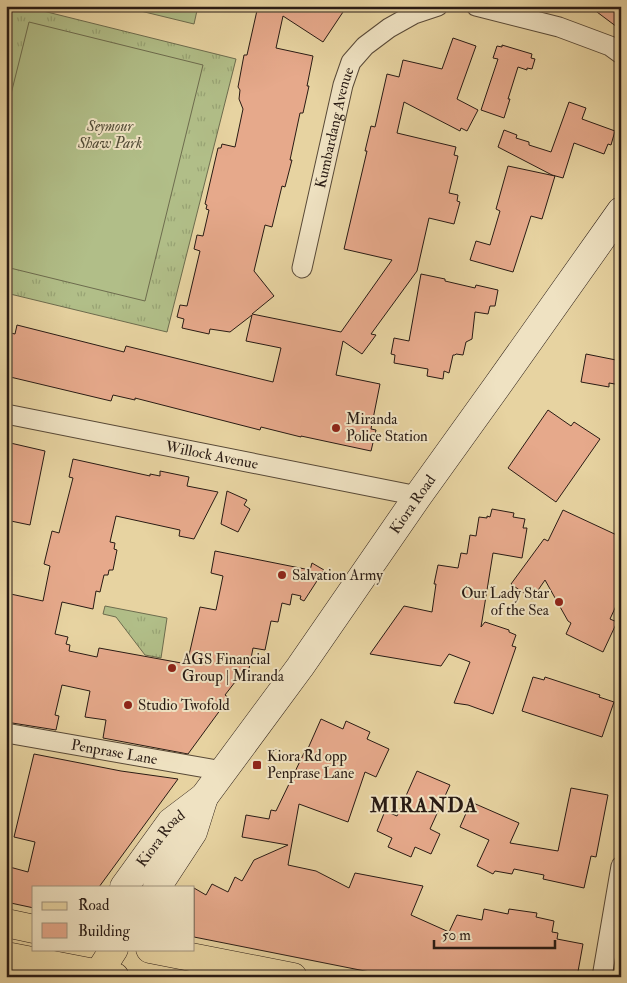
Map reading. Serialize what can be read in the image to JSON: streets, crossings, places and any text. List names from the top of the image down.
{
  "streets": {
    "main road": ["Kiora Road"],
    "street": ["Kumbardang Avenue", "Willock Avenue", "Penprase Lane"]
  },
  "crossings": [
    ["Willock Avenue", "Kiora Road"],
    ["Kiora Road", "Penprase Lane"]
  ],
  "districts": ["MIRANDA"],
  "parks": ["Seymour Shaw Park"],
  "places": {
    "other": [
      "Miranda Police Station",
      "Salvation Army",
      "Our Lady Star of the Sea",
      "AGS Financial Group | Miranda",
      "Studio Twofold"
    ],
    "transit": ["Kiora Rd opp Penprase Lane"]
  },
  "legend": ["Road", "Building"],
  "scale_bar": "50 m"
}
